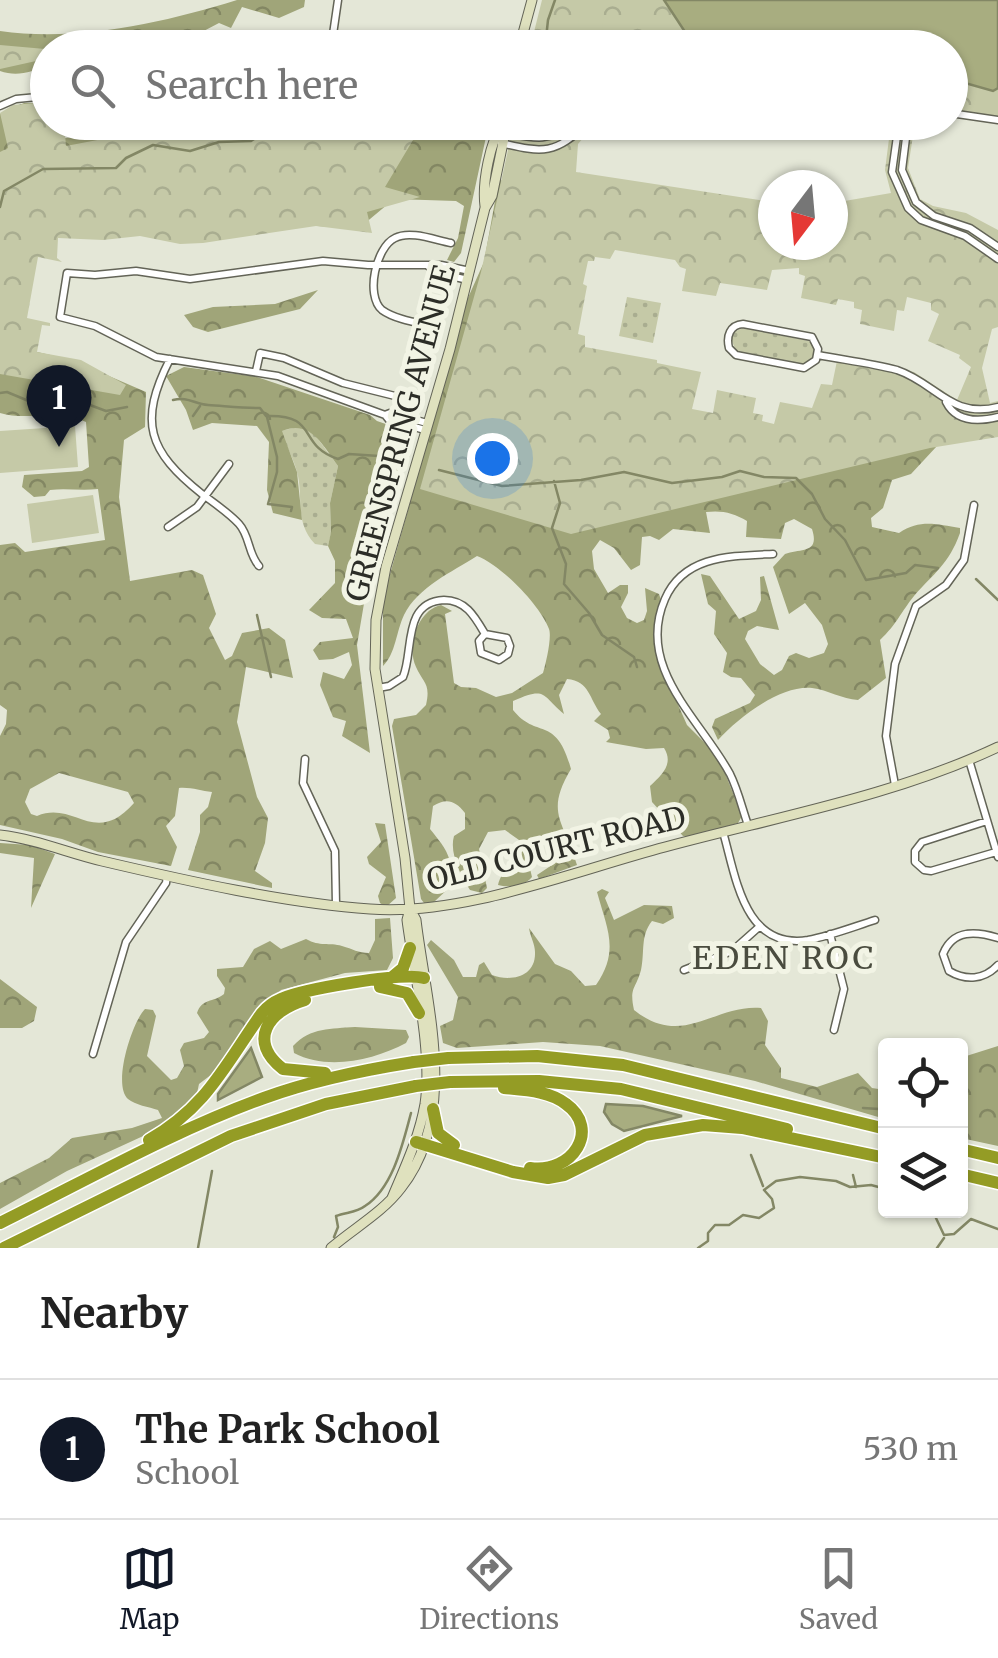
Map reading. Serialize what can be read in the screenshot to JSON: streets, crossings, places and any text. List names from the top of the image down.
{
  "streets": {
    "main road": ["GREENSPRING AVENUE", "OLD COURT ROAD"]
  },
  "crossings": [
    ["GREENSPRING AVENUE", "OLD COURT ROAD"]
  ],
  "districts": ["EDEN ROC"],
  "north": "bottom",
  "page": {
    "search": "Search here",
    "pins": "1",
    "heading": "Nearby",
    "list": [
      {
        "mark": "1",
        "name": "The Park School",
        "note": "School",
        "value": "530 m"
      }
    ],
    "nav": ["Map", "Directions", "Saved"]
  }
}
